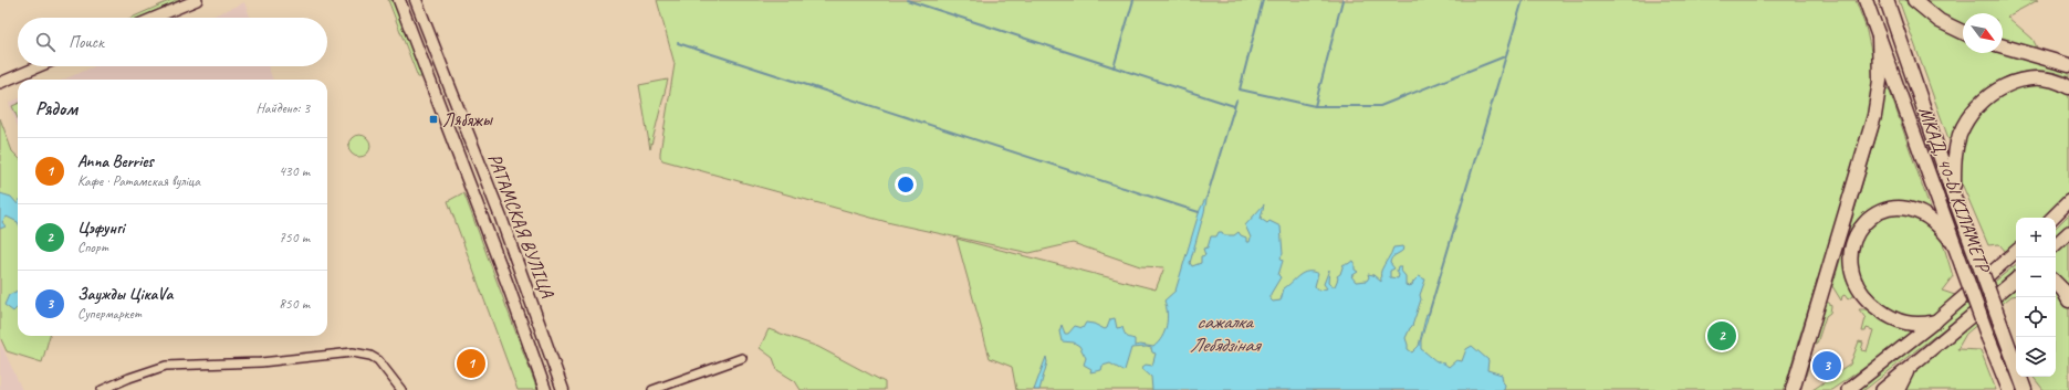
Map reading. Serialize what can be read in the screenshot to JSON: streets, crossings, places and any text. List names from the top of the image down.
{
  "streets": {
    "highway": ["МКАД, 40-Ы КІЛАМЕТР"],
    "main road": ["РАТАМСКАЯ ВУЛІЦА"]
  },
  "water": ["сажалка Лебядзіная"],
  "places": {
    "transit": ["Лябяжы"]
  },
  "north": "bottom right",
  "page": {
    "search": "Поиск",
    "heading": ["Рядом", "Найдено: 3"],
    "list": [
      {
        "mark": "1",
        "name": "Anna Berries",
        "note": "Кафе · Ратамская вуліца",
        "value": "430 m"
      },
      {
        "mark": "2",
        "name": "Цэфунгі",
        "note": "Спорт",
        "value": "750 m"
      },
      {
        "mark": "3",
        "name": "Заужды ЦікаVа",
        "note": "Супермаркет",
        "value": "850 m"
      }
    ],
    "map_buttons": ["+", "−"],
    "pins": ["2", "1", "3"]
  }
}
